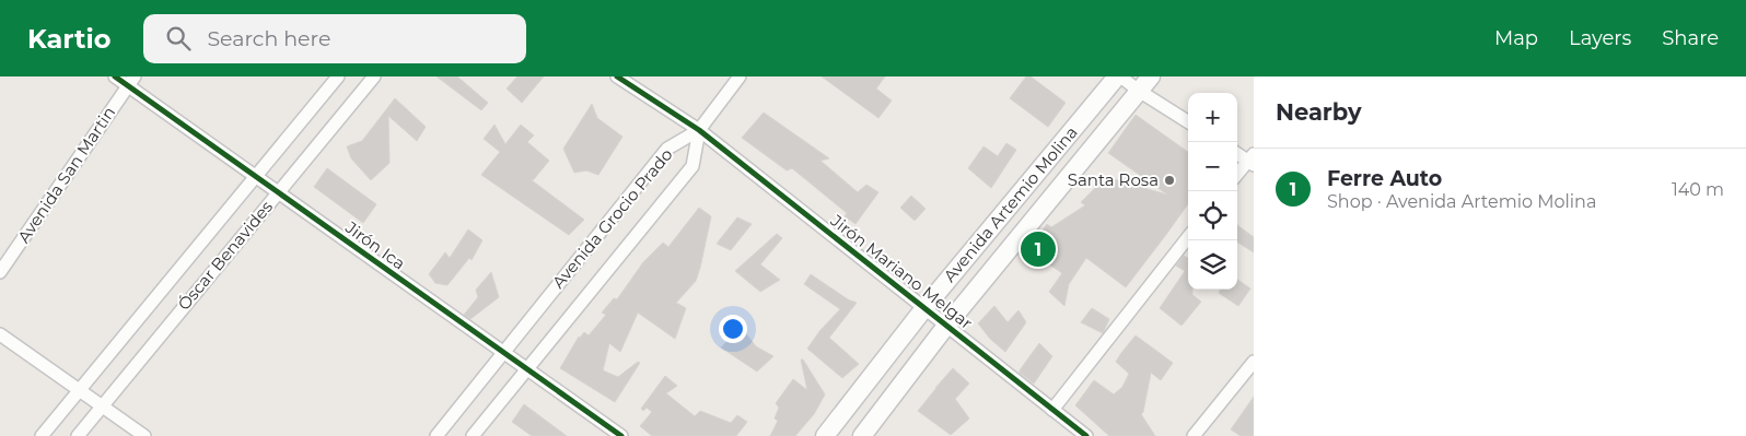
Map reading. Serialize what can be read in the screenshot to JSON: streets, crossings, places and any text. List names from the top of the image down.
{
  "streets": {
    "street": [
      "Avenida San Martin",
      "Avenida Artemio Molina",
      "Avenida Grocio Prado",
      "Jirón Ica",
      "Óscar Benavides",
      "Jirón Mariano Melgar"
    ]
  },
  "crossings": [
    ["Avenida San Martin", "Jirón Ica"],
    ["Avenida Artemio Molina", "Jirón Mariano Melgar"],
    ["Avenida Grocio Prado", "Jirón Ica"],
    ["Avenida Grocio Prado", "Jirón Mariano Melgar"],
    ["Jirón Ica", "Óscar Benavides"]
  ],
  "places": ["Santa Rosa"],
  "page": {
    "header": "Kartio",
    "search": "Search here",
    "nav": ["Map", "Layers", "Share"],
    "heading": "Nearby",
    "map_buttons": ["+", "−"],
    "list": [
      {
        "mark": "1",
        "name": "Ferre Auto",
        "note": "Shop · Avenida Artemio Molina",
        "value": "140 m"
      }
    ],
    "pins": "1"
  }
}
